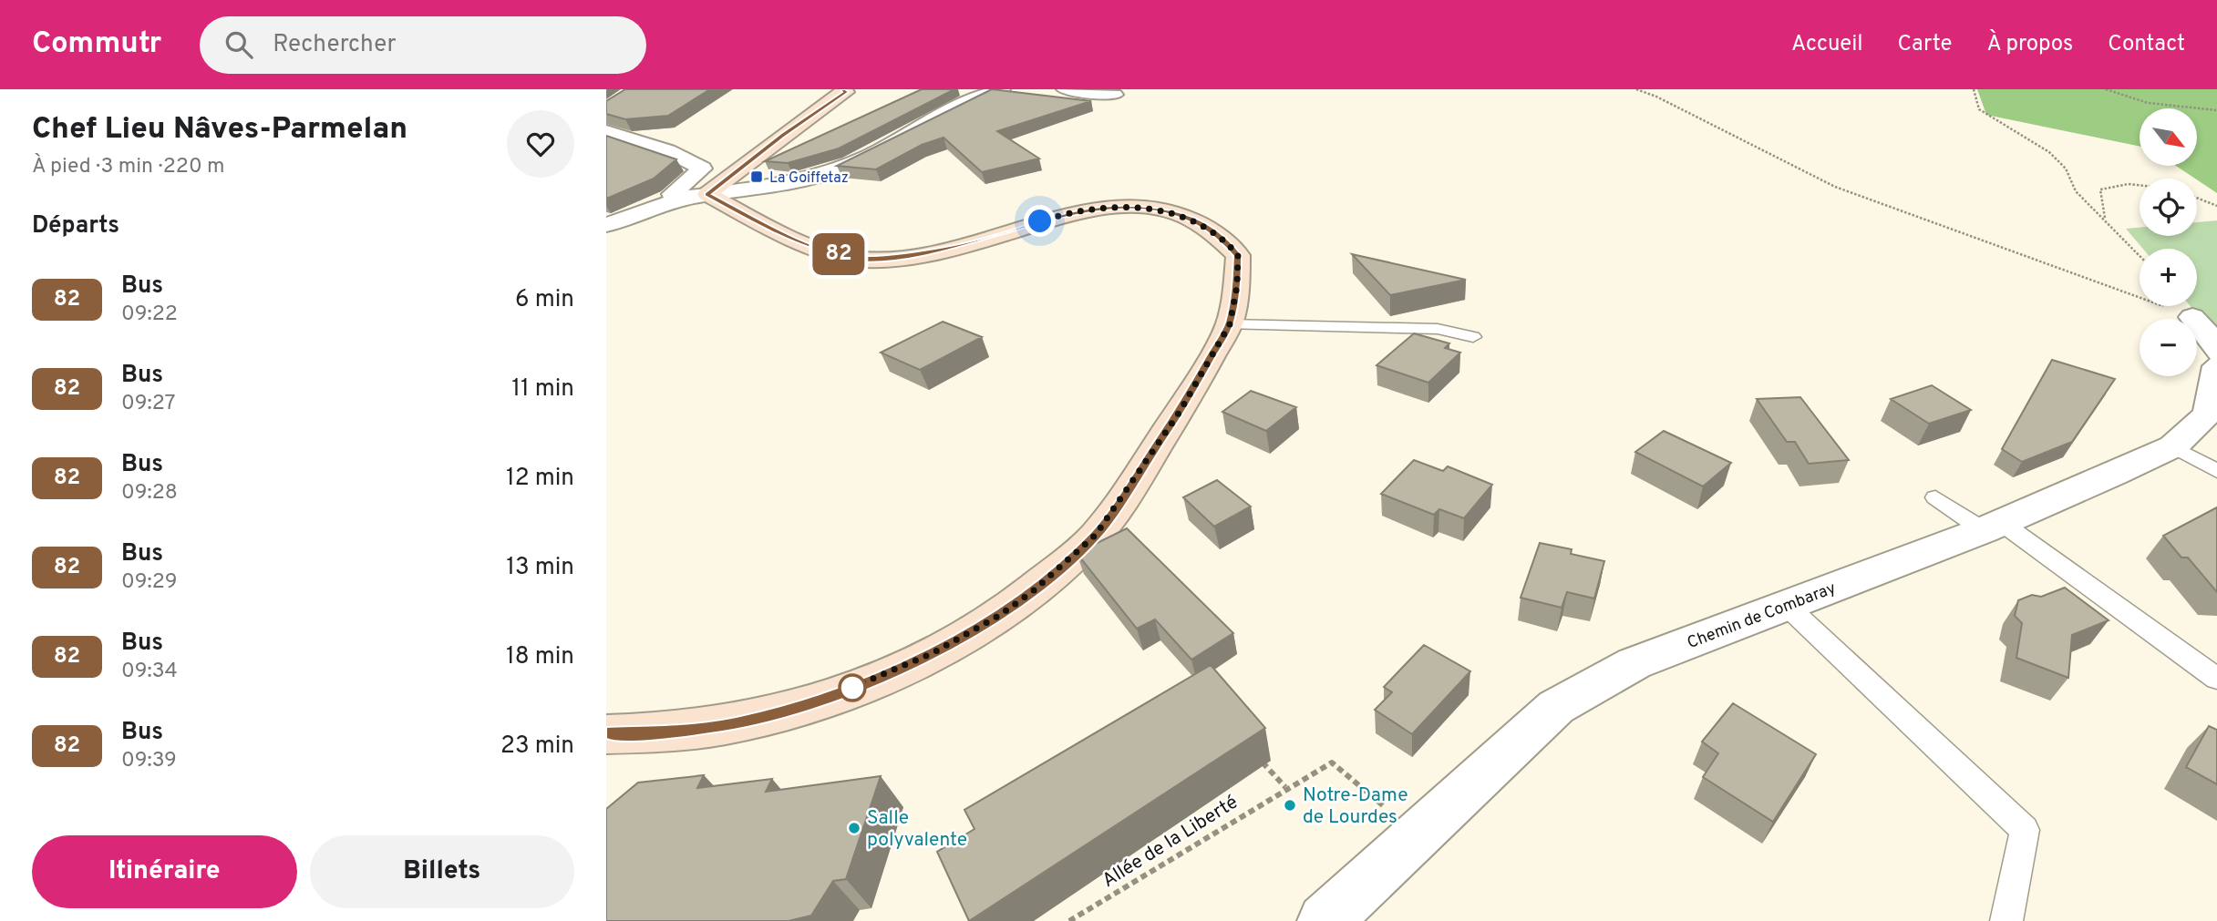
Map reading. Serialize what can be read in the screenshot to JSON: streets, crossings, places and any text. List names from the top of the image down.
{
  "streets": {
    "street": ["Chemin de Combaray"],
    "path": ["Allée de la Liberté"]
  },
  "crossings": [
    ["Chemin de Combaray", "Allée de la Liberté"]
  ],
  "places": {
    "transit": ["La Goiffetaz"],
    "other": ["Notre-Dame de Lourdes", "Salle polyvalente"]
  },
  "lines": ["bus line 82"],
  "north": "bottom right",
  "page": {
    "header": "Commutr",
    "search": "Rechercher",
    "nav": [
      "Accueil",
      "Carte",
      "À propos",
      "Contact"
    ],
    "heading": [
      ["Chef Lieu Nâves-Parmelan", "À pied · 3 min · 220 m"],
      "Départs"
    ],
    "on_map": "82",
    "map_buttons": ["+", "−"],
    "list": [
      {
        "mark": "82",
        "name": "Bus",
        "note": "09:22",
        "value": "6 min"
      },
      {
        "mark": "82",
        "name": "Bus",
        "note": "09:27",
        "value": "11 min"
      },
      {
        "mark": "82",
        "name": "Bus",
        "note": "09:28",
        "value": "12 min"
      },
      {
        "mark": "82",
        "name": "Bus",
        "note": "09:29",
        "value": "13 min"
      },
      {
        "mark": "82",
        "name": "Bus",
        "note": "09:34",
        "value": "18 min"
      },
      {
        "mark": "82",
        "name": "Bus",
        "note": "09:39",
        "value": "23 min"
      }
    ],
    "buttons": ["Itinéraire", "Billets"]
  }
}
